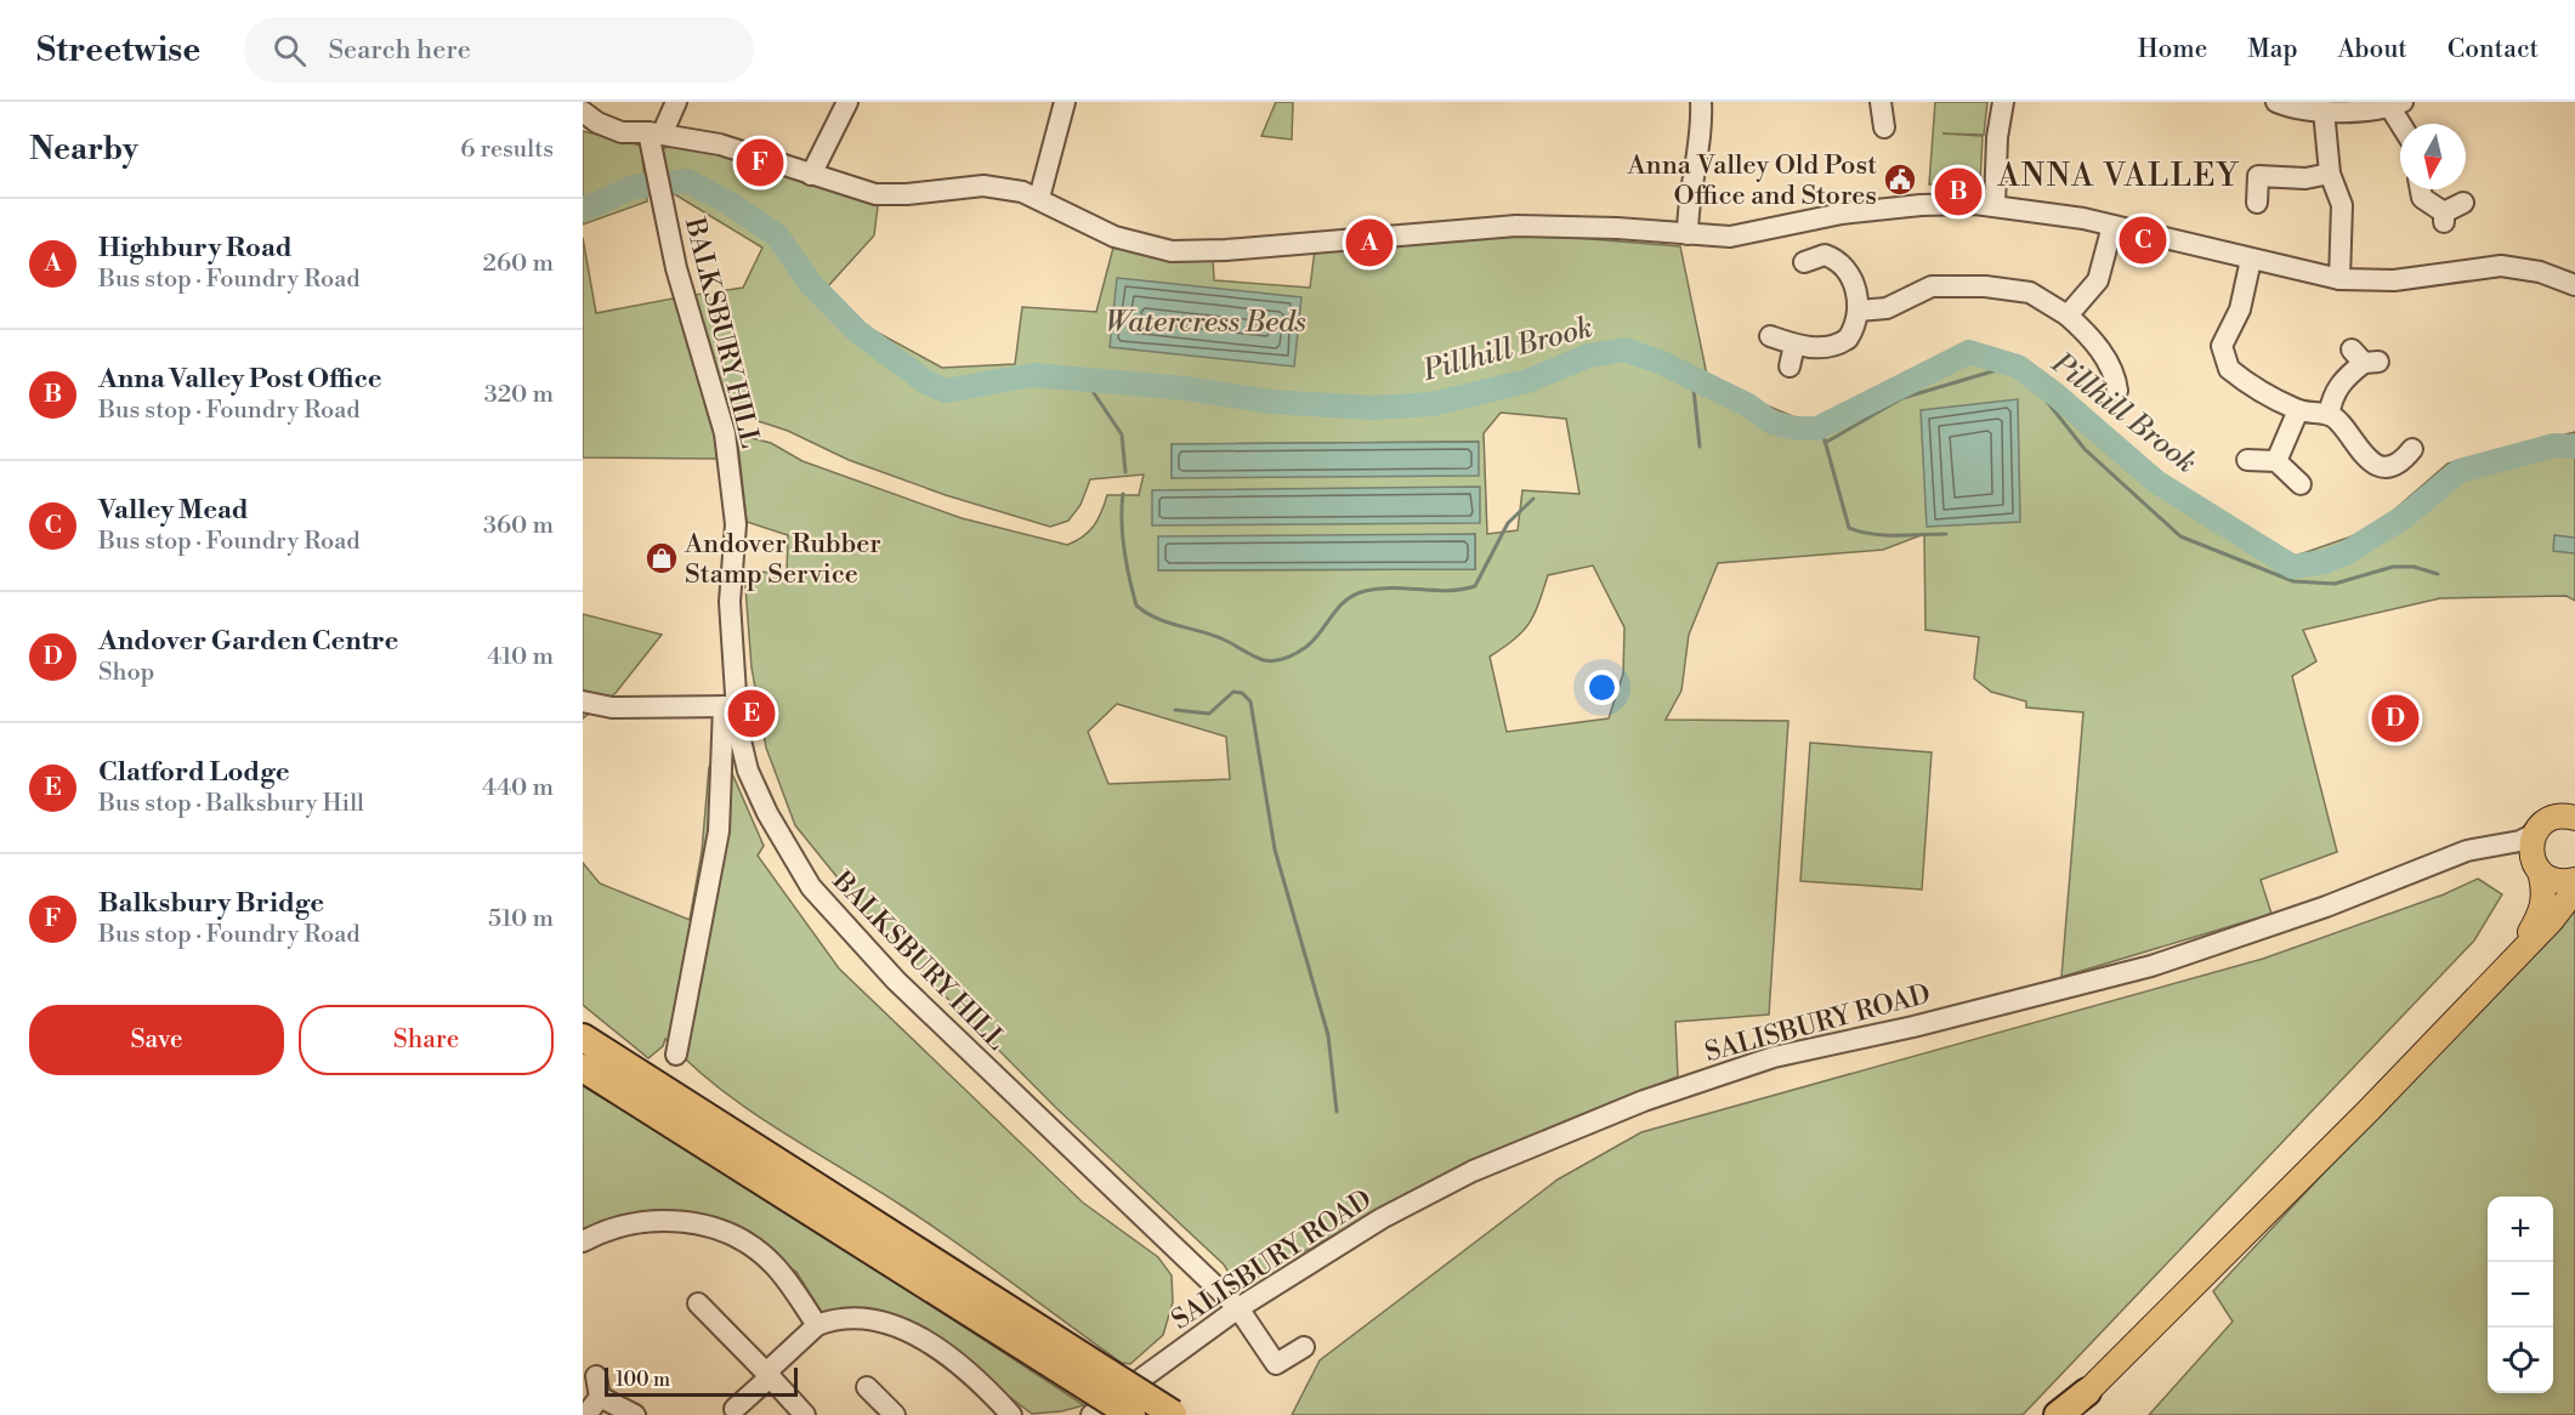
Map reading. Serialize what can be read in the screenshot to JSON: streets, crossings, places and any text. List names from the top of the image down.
{
  "streets": {
    "street": ["BALKSBURY HILL", "SALISBURY ROAD"]
  },
  "crossings": [
    ["BALKSBURY HILL", "SALISBURY ROAD"]
  ],
  "districts": ["ANNA VALLEY"],
  "water": ["Watercress Beds", "Pillhill Brook"],
  "places": {
    "public building": ["Anna Valley Old Post Office and Stores"],
    "shop": ["Andover Rubber Stamp Service"]
  },
  "scale_bar": "100 m",
  "north": "bottom",
  "page": {
    "header": "Streetwise",
    "search": "Search here",
    "nav": [
      "Home",
      "Map",
      "About",
      "Contact"
    ],
    "heading": ["Nearby", "6 results"],
    "pins": [
      "F",
      "B",
      "C",
      "A",
      "E",
      "D"
    ],
    "list": [
      {
        "mark": "A",
        "name": "Highbury Road",
        "note": "Bus stop · Foundry Road",
        "value": "260 m"
      },
      {
        "mark": "B",
        "name": "Anna Valley Post Office",
        "note": "Bus stop · Foundry Road",
        "value": "320 m"
      },
      {
        "mark": "C",
        "name": "Valley Mead",
        "note": "Bus stop · Foundry Road",
        "value": "360 m"
      },
      {
        "mark": "D",
        "name": "Andover Garden Centre",
        "note": "Shop",
        "value": "410 m"
      },
      {
        "mark": "E",
        "name": "Clatford Lodge",
        "note": "Bus stop · Balksbury Hill",
        "value": "440 m"
      },
      {
        "mark": "F",
        "name": "Balksbury Bridge",
        "note": "Bus stop · Foundry Road",
        "value": "510 m"
      }
    ],
    "buttons": ["Save", "Share"],
    "map_buttons": ["+", "−"],
    "scale": "100 m"
  }
}
